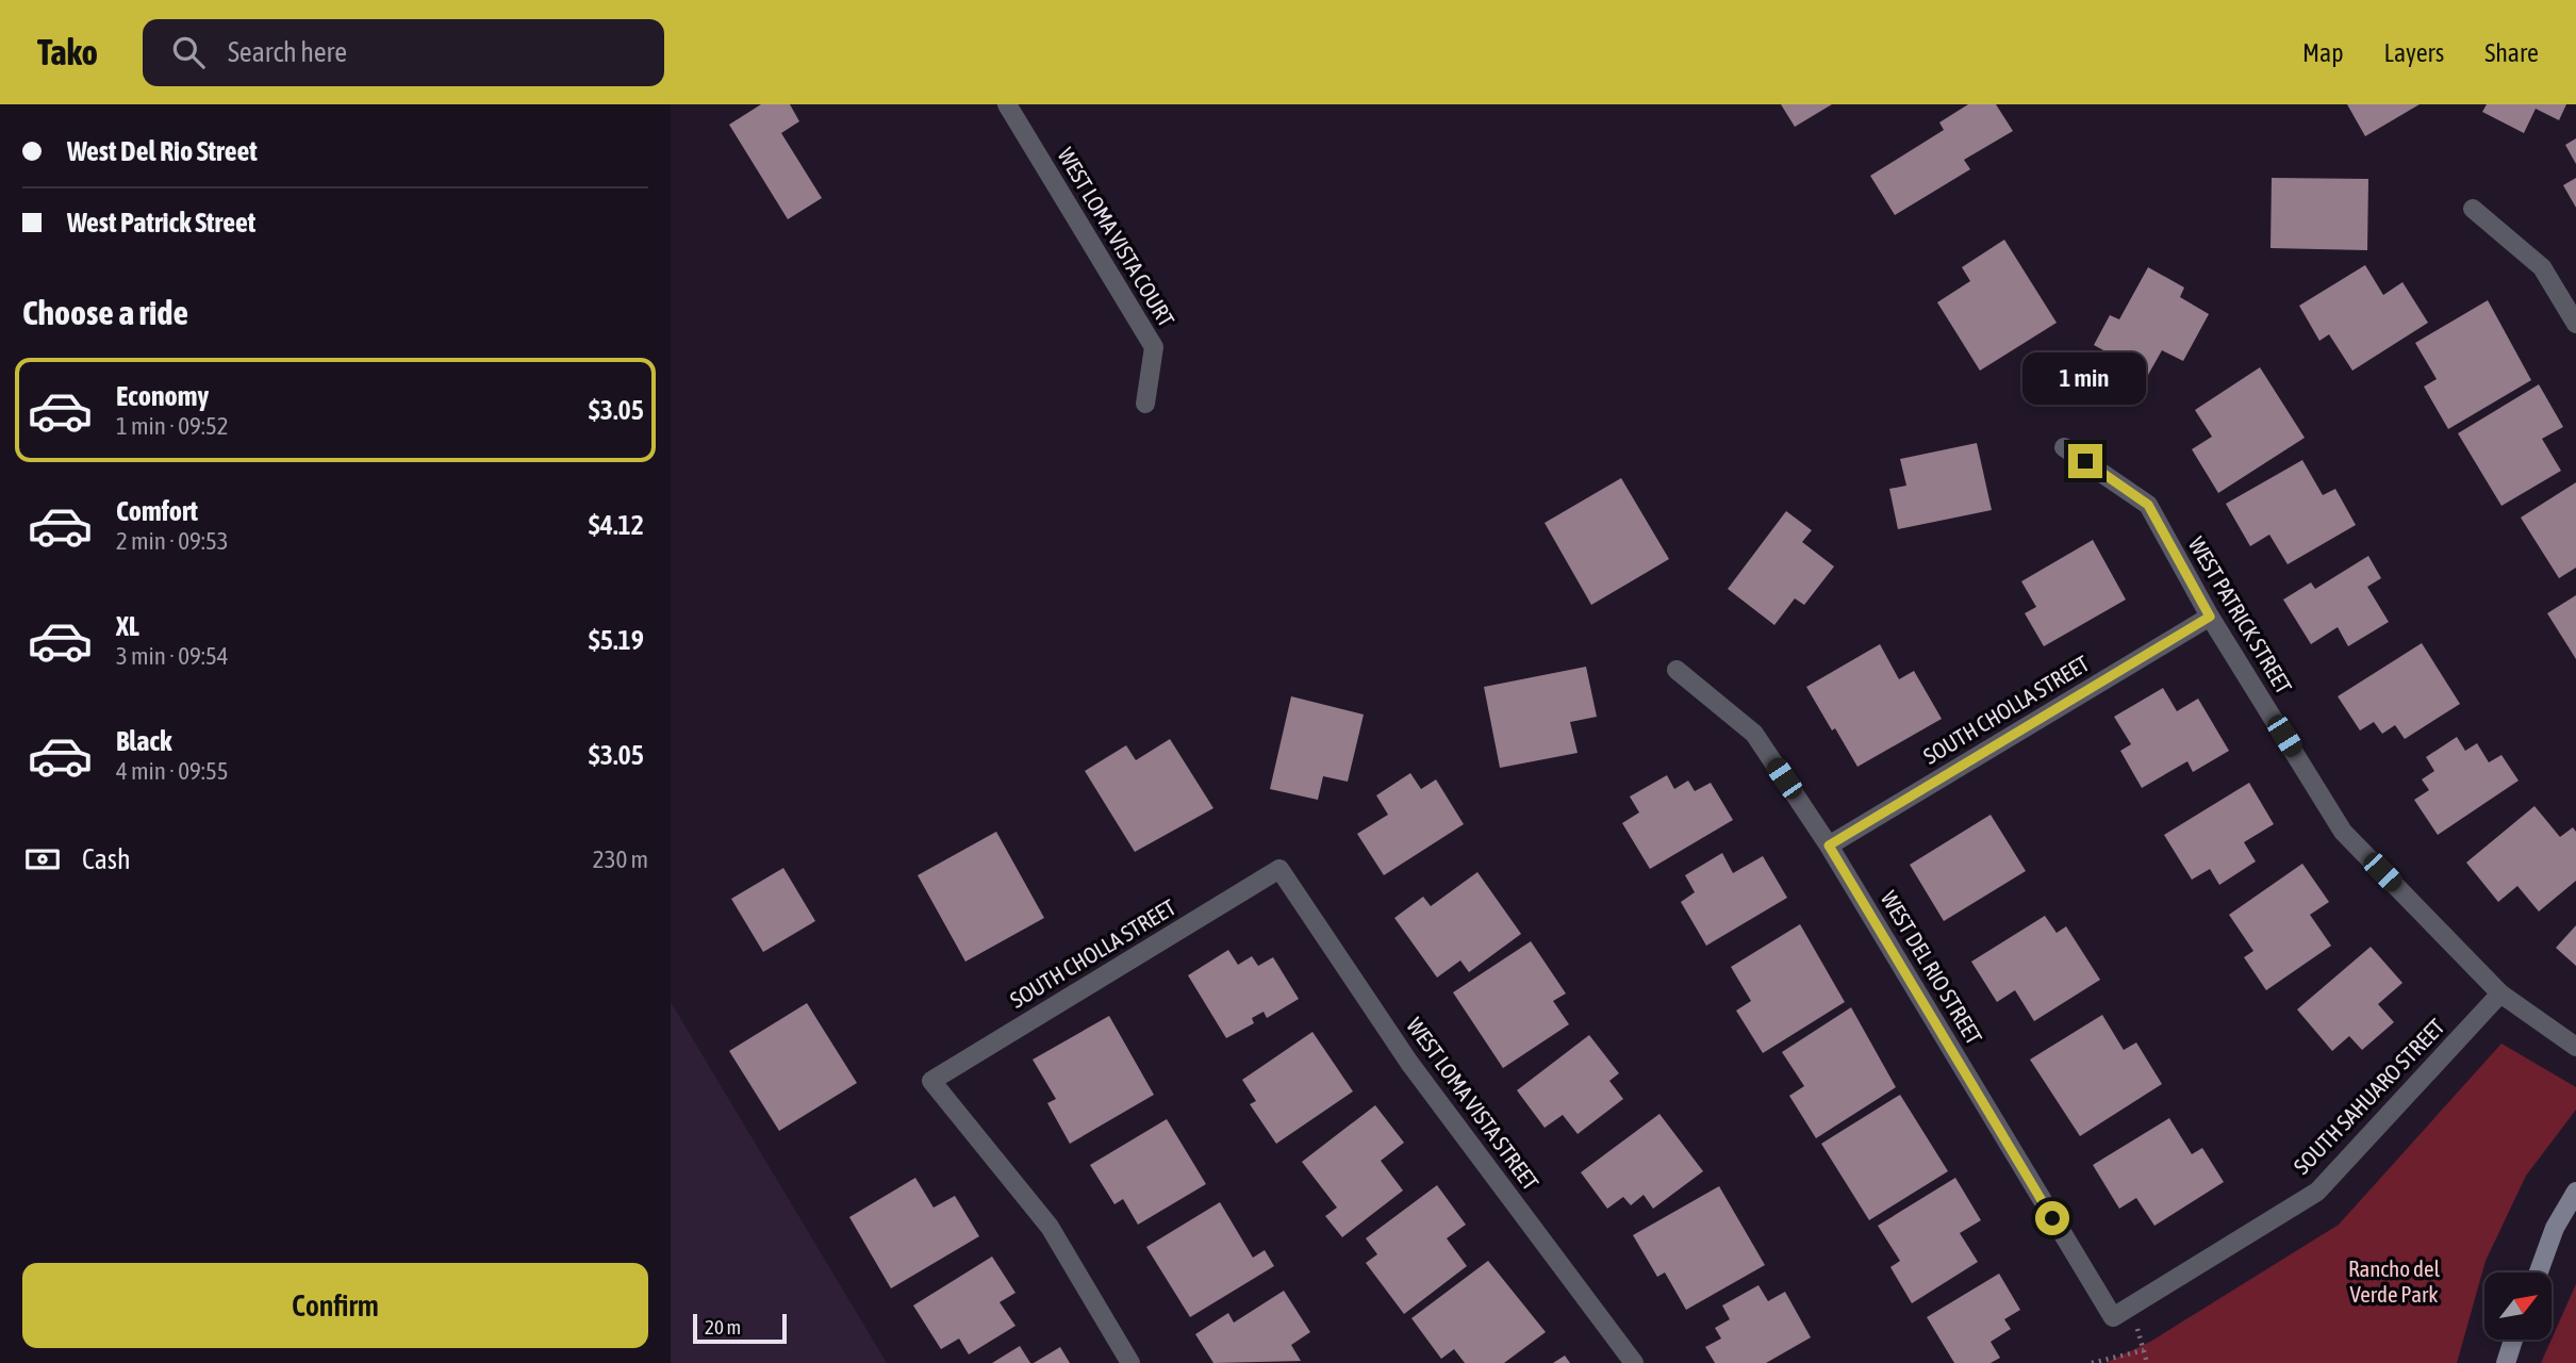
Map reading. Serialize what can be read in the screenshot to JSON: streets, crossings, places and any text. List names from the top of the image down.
{
  "streets": {
    "street": [
      "WEST LOMA VISTA COURT",
      "WEST PATRICK STREET",
      "SOUTH CHOLLA STREET",
      "WEST DEL RIO STREET",
      "SOUTH SAHUARO STREET",
      "WEST LOMA VISTA STREET"
    ]
  },
  "crossings": [
    ["WEST PATRICK STREET", "SOUTH CHOLLA STREET"],
    ["WEST PATRICK STREET", "SOUTH SAHUARO STREET"],
    ["SOUTH CHOLLA STREET", "WEST DEL RIO STREET"],
    ["SOUTH CHOLLA STREET", "WEST LOMA VISTA STREET"],
    ["WEST DEL RIO STREET", "SOUTH SAHUARO STREET"]
  ],
  "parks": ["Rancho del Verde Park"],
  "scale_bar": "20 m",
  "north": "top right",
  "page": {
    "header": "Tako",
    "search": "Search here",
    "nav": ["Map", "Layers", "Share"],
    "banner": ["West Del Rio Street", "West Patrick Street"],
    "heading": "Choose a ride",
    "bubble": "1 min",
    "list": [
      {
        "name": "Economy",
        "note": "1 min · 09:52",
        "value": "$3.05"
      },
      {
        "name": "Comfort",
        "note": "2 min · 09:53",
        "value": "$4.12"
      },
      {
        "name": "XL",
        "note": "3 min · 09:54",
        "value": "$5.19"
      },
      {
        "name": "Black",
        "note": "4 min · 09:55",
        "value": "$3.05"
      }
    ],
    "pay": ["Cash", "230 m"],
    "buttons": "Confirm",
    "scale": "20 m"
  }
}
